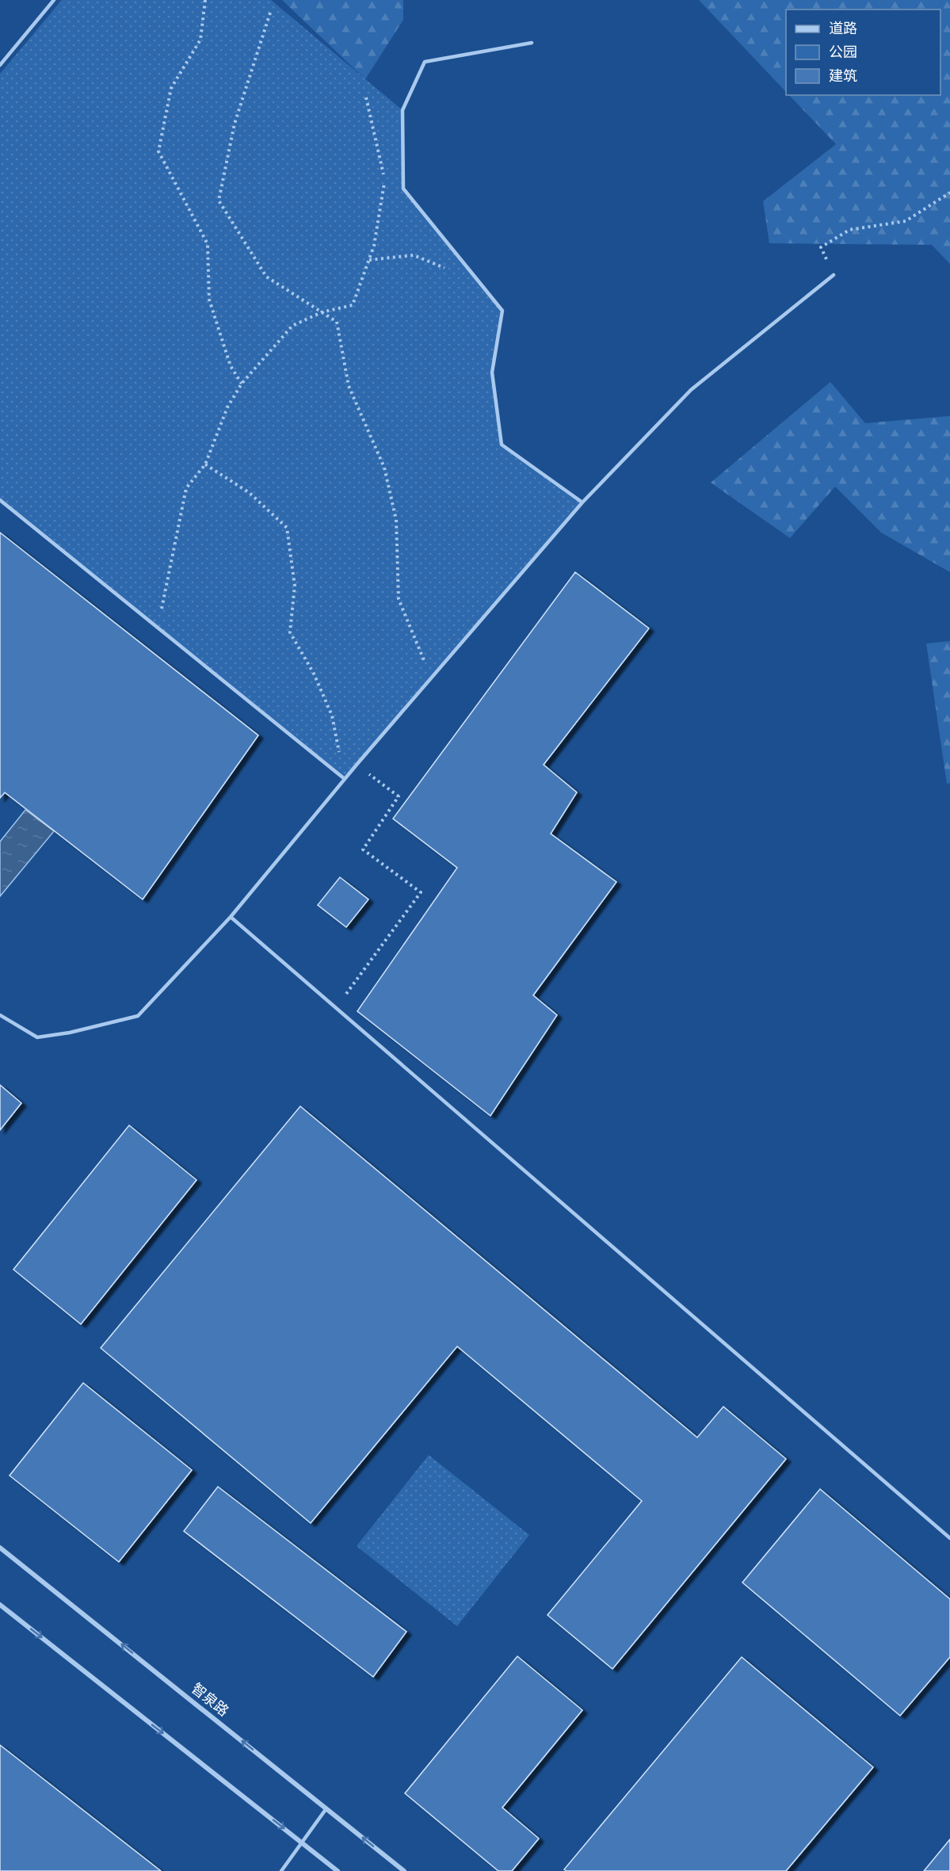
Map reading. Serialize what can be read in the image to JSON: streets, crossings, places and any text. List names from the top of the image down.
{
  "streets": {
    "street": ["智泉路"]
  },
  "legend": ["道路", "公园", "建筑"]
}
